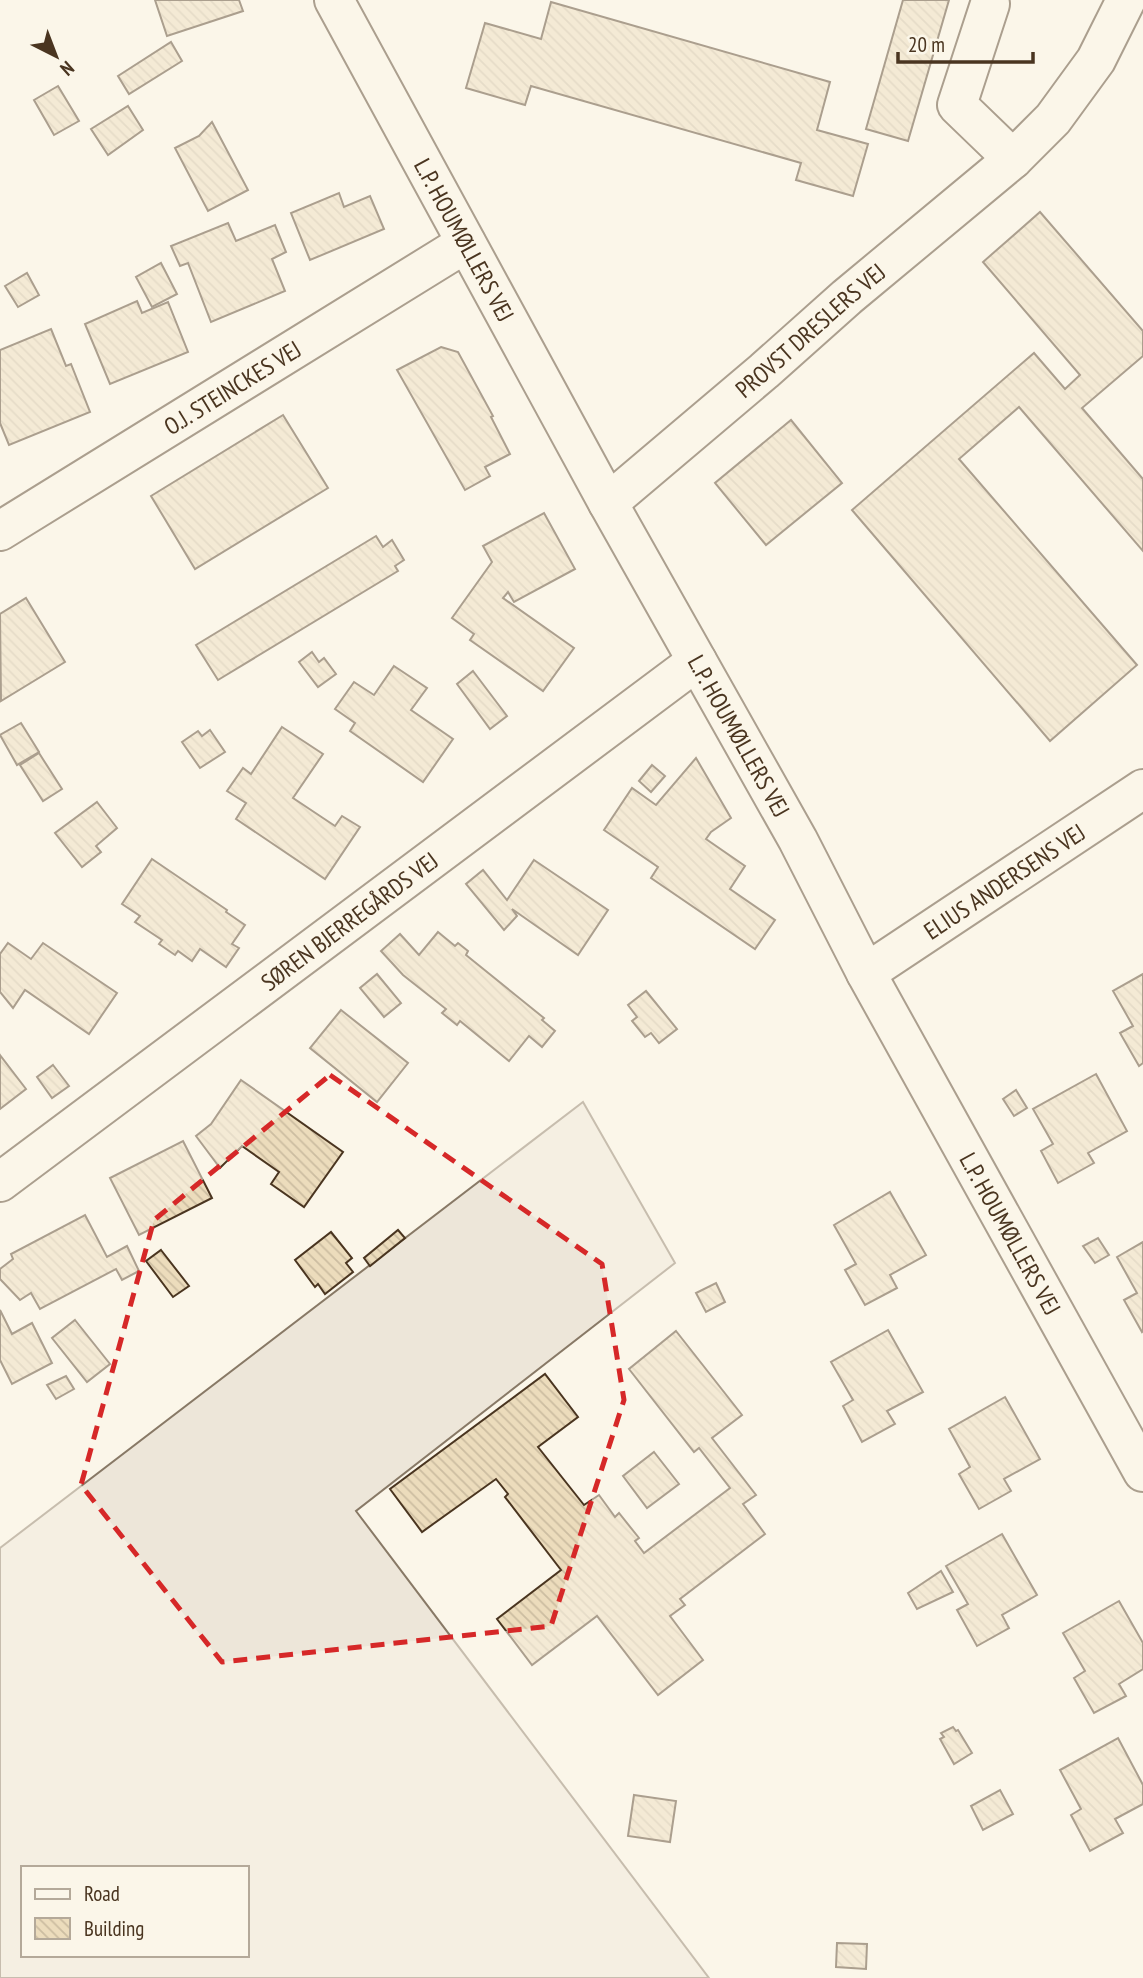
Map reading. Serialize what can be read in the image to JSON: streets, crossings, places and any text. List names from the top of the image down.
{
  "streets": {
    "street": [
      "L.P. HOUMØLLERS VEJ",
      "PROVST DRESLERS VEJ",
      "O.J. STEINCKES VEJ",
      "ELIUS ANDERSENS VEJ",
      "SØREN BJERREGÅRDS VEJ"
    ]
  },
  "crossings": [
    ["L.P. HOUMØLLERS VEJ", "PROVST DRESLERS VEJ"],
    ["L.P. HOUMØLLERS VEJ", "O.J. STEINCKES VEJ"],
    ["L.P. HOUMØLLERS VEJ", "ELIUS ANDERSENS VEJ"],
    ["L.P. HOUMØLLERS VEJ", "SØREN BJERREGÅRDS VEJ"]
  ],
  "legend": ["Road", "Building"],
  "scale_bar": "20 m",
  "north": "bottom right"
}
